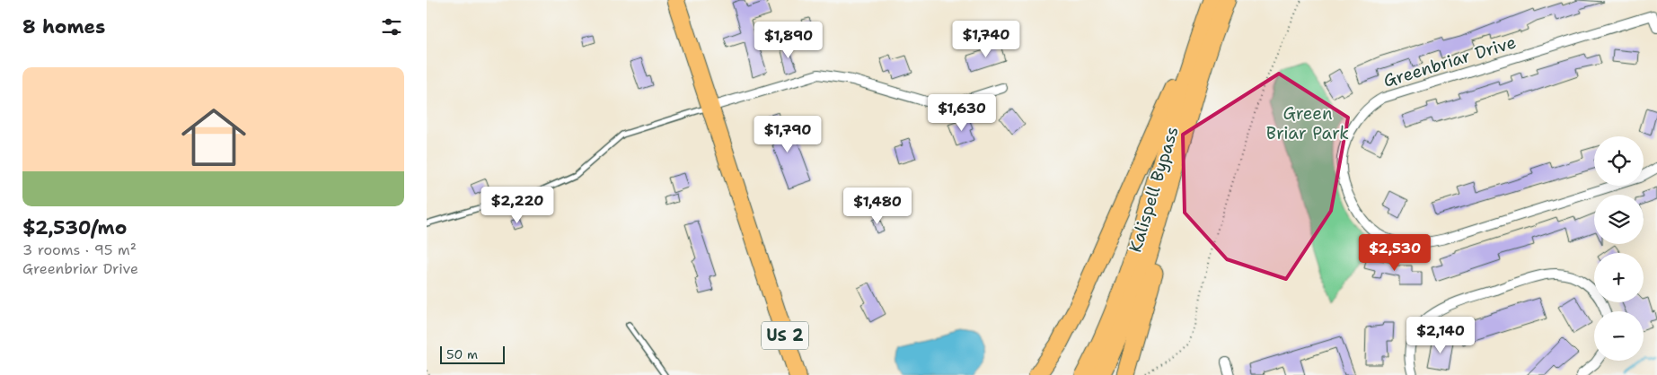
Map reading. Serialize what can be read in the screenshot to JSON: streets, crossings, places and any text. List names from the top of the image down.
{
  "streets": {
    "highway": ["Kalispell Bypass", "US 2"],
    "street": ["Greenbriar Drive"]
  },
  "parks": ["Green Briar Park"],
  "scale_bar": "50 m",
  "page": {
    "heading": "8 homes",
    "price": [
      "$1,740",
      "$1,890",
      "$1,630",
      "$1,790",
      "$2,220",
      "$1,480",
      "$2,530",
      "$2,140"
    ],
    "list": [
      {
        "name": "$2,530/mo",
        "note": "3 rooms · 95 m² · Greenbriar Drive"
      }
    ],
    "map_buttons": ["+", "−"],
    "scale": "50 m"
  }
}
